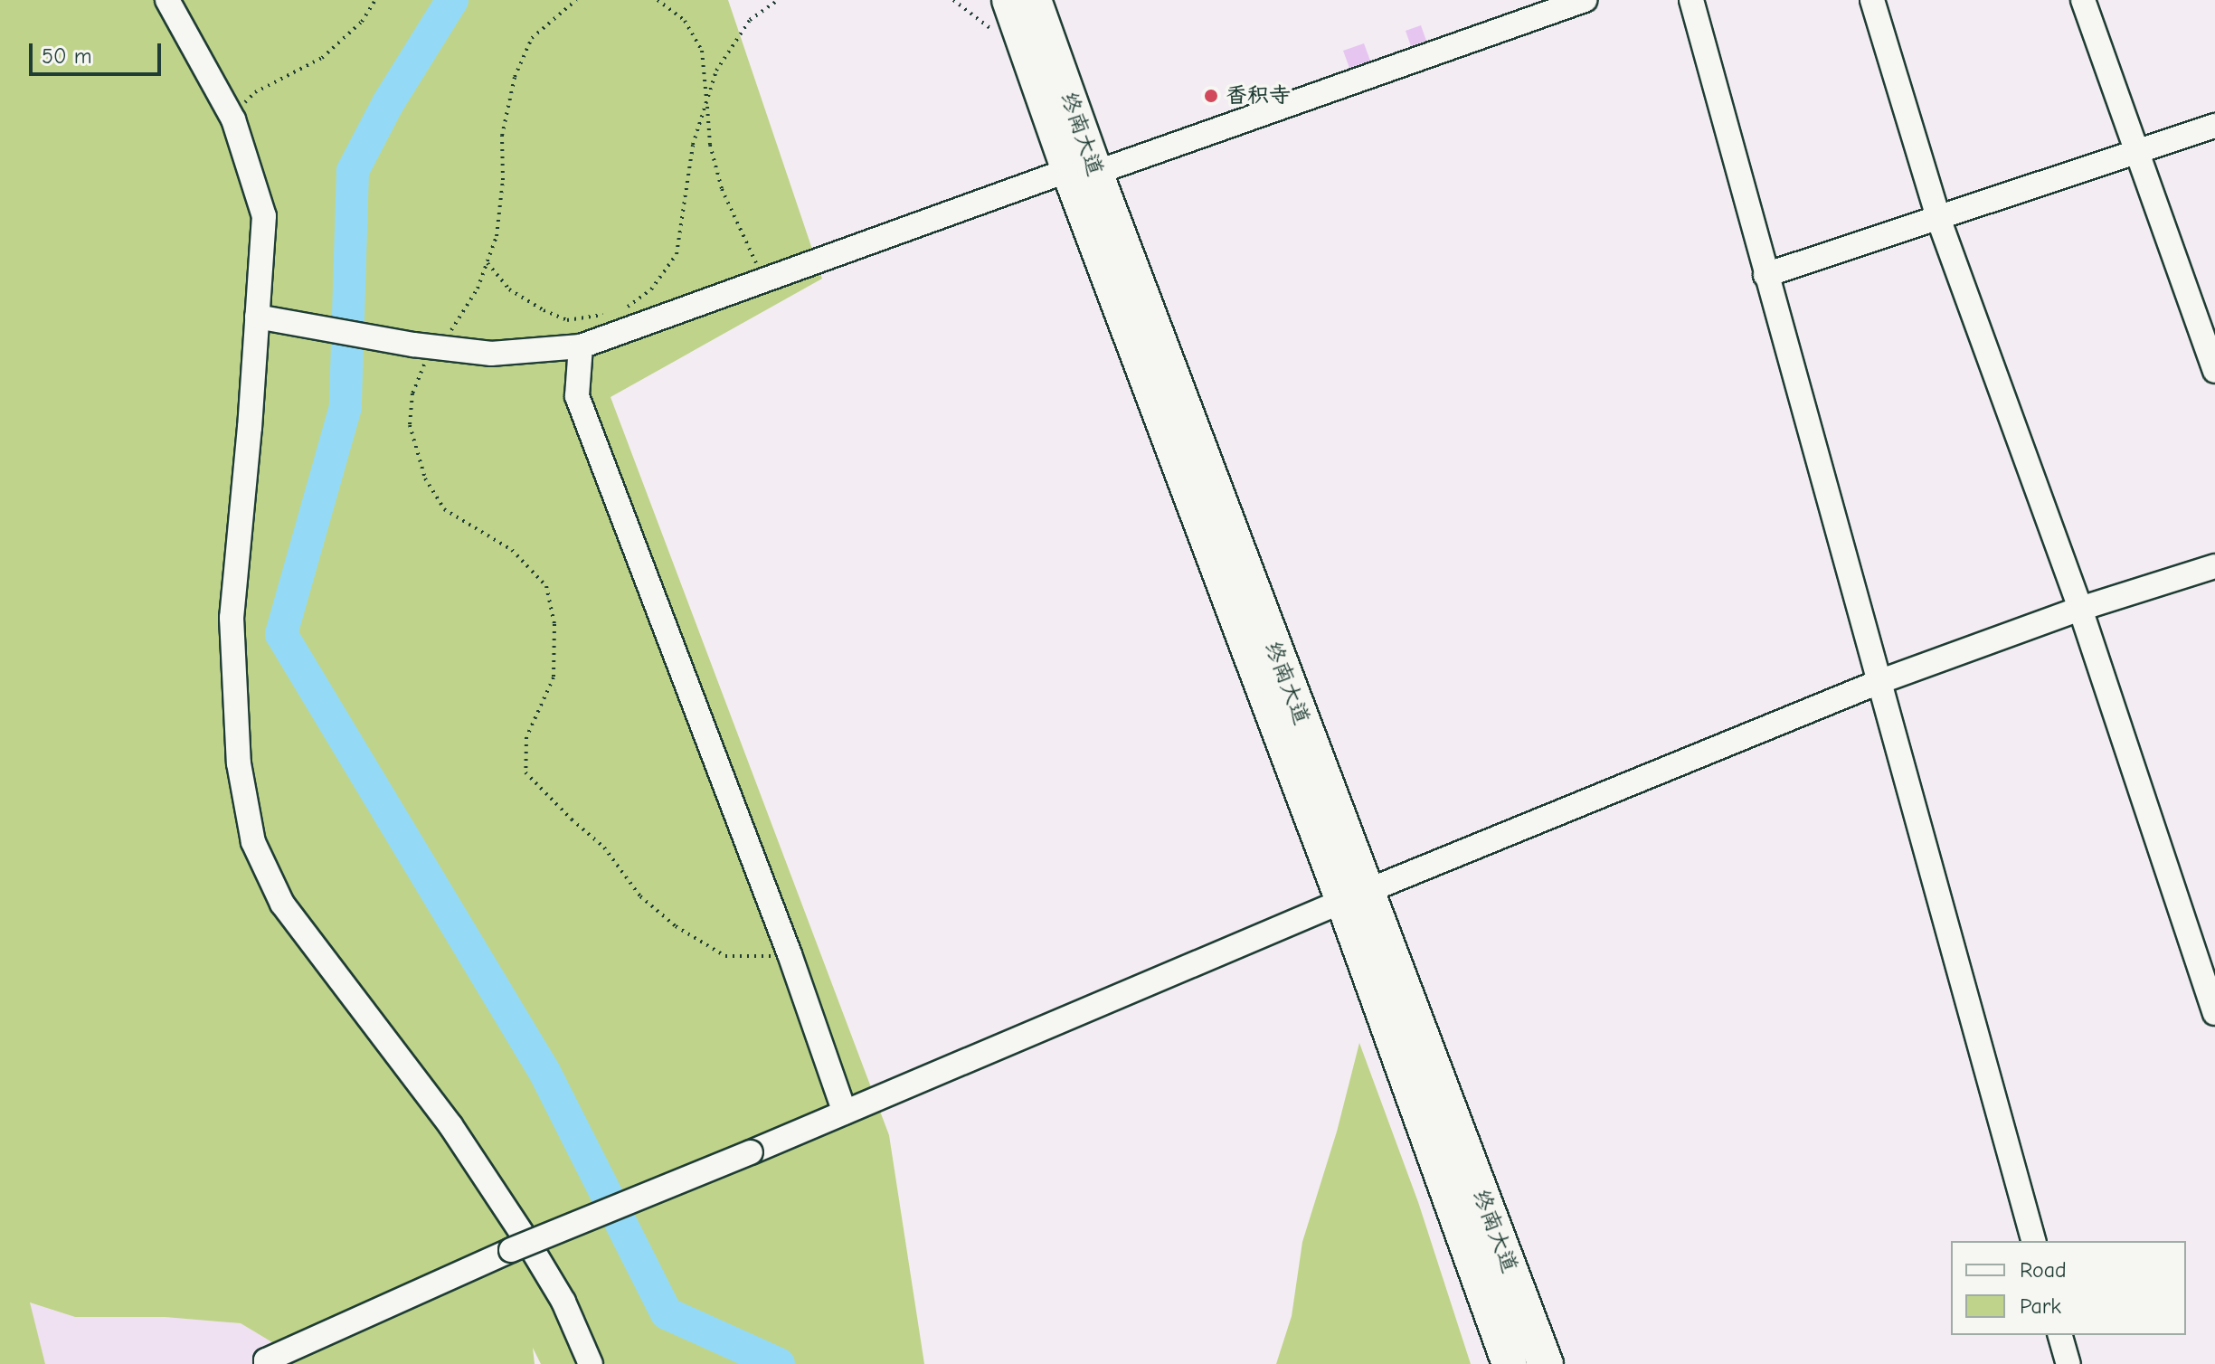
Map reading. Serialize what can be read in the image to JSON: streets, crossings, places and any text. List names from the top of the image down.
{
  "streets": {
    "highway": ["终南大道"]
  },
  "places": ["香积寺"],
  "legend": ["Road", "Park"],
  "scale_bar": "50 m"
}
